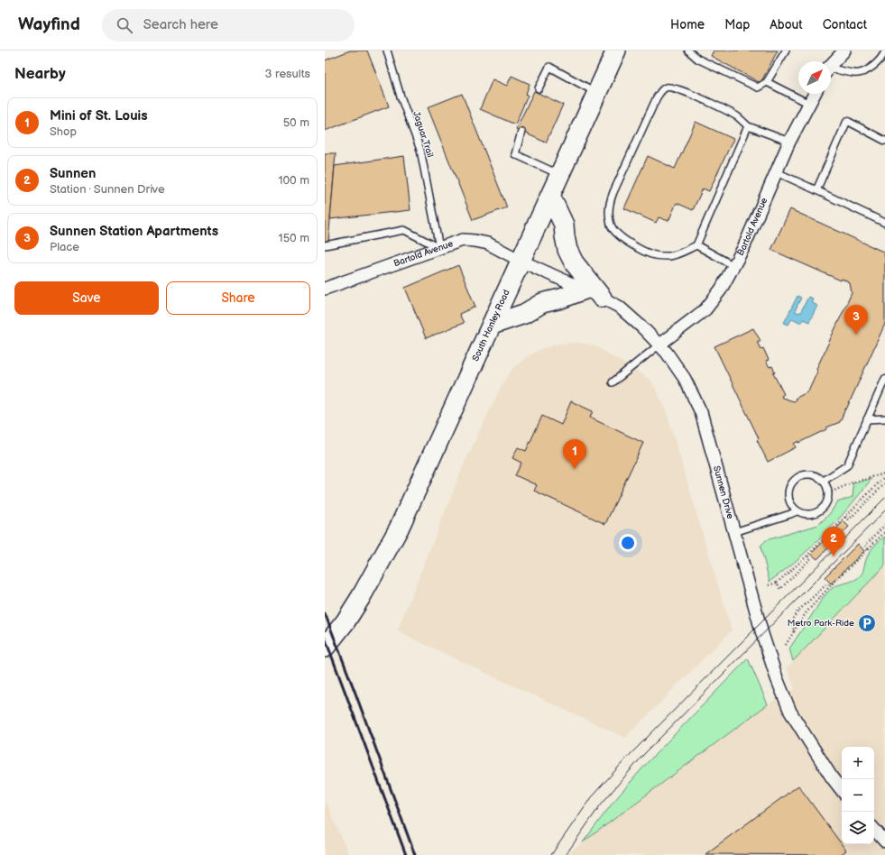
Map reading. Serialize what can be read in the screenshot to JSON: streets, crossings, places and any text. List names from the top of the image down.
{
  "streets": {
    "main road": ["South Hanley Road"],
    "street": ["Bartold Avenue", "Sunnen Drive"],
    "lane": ["Jaguar Trail"]
  },
  "crossings": [
    ["Jaguar Trail", "Bartold Avenue"],
    ["Bartold Avenue", "South Hanley Road"],
    ["Bartold Avenue", "Sunnen Drive"],
    ["South Hanley Road", "Sunnen Drive"]
  ],
  "places": {
    "parking": ["Metro Park-Ride"]
  },
  "north": "top right",
  "page": {
    "header": "Wayfind",
    "search": "Search here",
    "nav": [
      "Home",
      "Map",
      "About",
      "Contact"
    ],
    "heading": ["Nearby", "3 results"],
    "list": [
      {
        "mark": "1",
        "name": "Mini of St. Louis",
        "note": "Shop",
        "value": "50 m"
      },
      {
        "mark": "2",
        "name": "Sunnen",
        "note": "Station · Sunnen Drive",
        "value": "100 m"
      },
      {
        "mark": "3",
        "name": "Sunnen Station Apartments",
        "note": "Place",
        "value": "150 m"
      }
    ],
    "buttons": ["Save", "Share"],
    "pins": ["3", "1", "2"],
    "map_buttons": ["+", "−"]
  }
}
